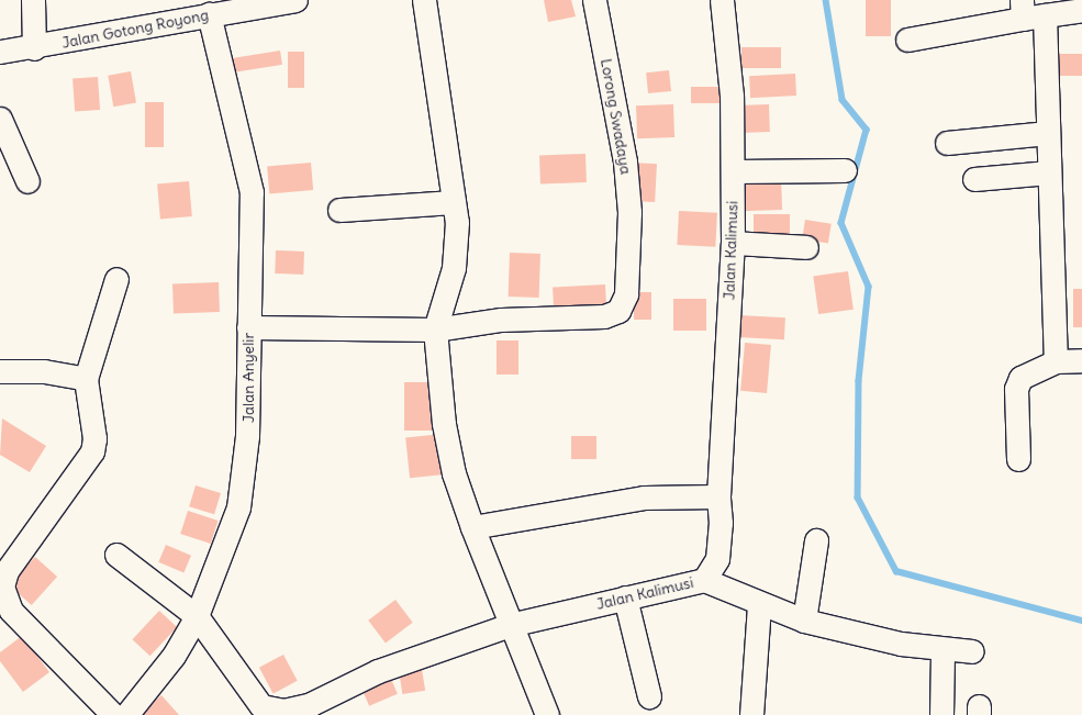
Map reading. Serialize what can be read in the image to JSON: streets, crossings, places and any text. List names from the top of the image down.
{
  "streets": {
    "street": [
      "Jalan Gotong Royong",
      "Lorong Swadaya",
      "Jalan Kalimusi",
      "Jalan Anyelir"
    ]
  },
  "crossings": [
    ["Jalan Gotong Royong", "Jalan Anyelir"],
    ["Jalan Kalimusi", "Jalan Anyelir"]
  ]
}
